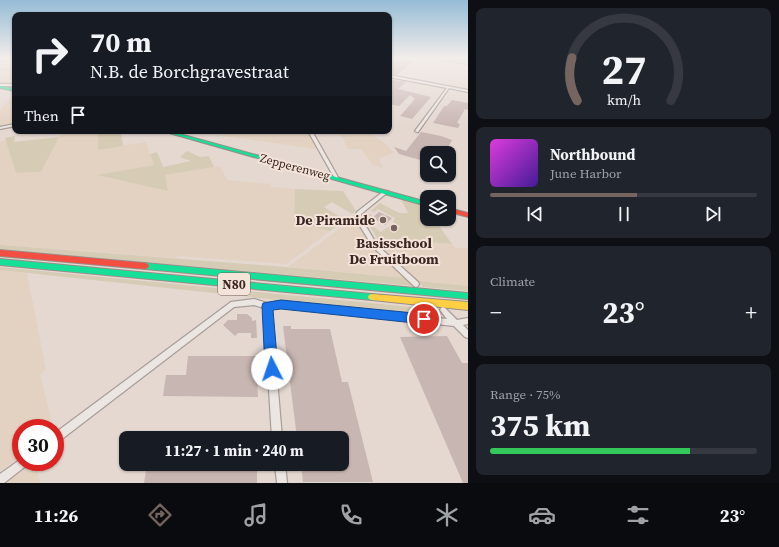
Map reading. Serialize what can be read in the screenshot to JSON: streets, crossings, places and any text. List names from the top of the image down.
{
  "streets": {
    "main road": ["Zepperenweg", "N80"]
  },
  "places": ["De Piramide", "Basisschool De Fruitboom"],
  "page": {
    "turn": ["70 m", "N.B. de Borchgravestraat"],
    "then": "Then",
    "song": ["Northbound", "June Harbor"],
    "tile": [
      "Climate",
      ["Range · 75%", "375 km"]
    ],
    "heat": ["−", "23°", "+"],
    "limit": "30",
    "trip": "11:27 · 1 min · 240 m",
    "tabs": ["11:26", "23°"],
    "gauge": ["27", "km/h"]
  }
}
